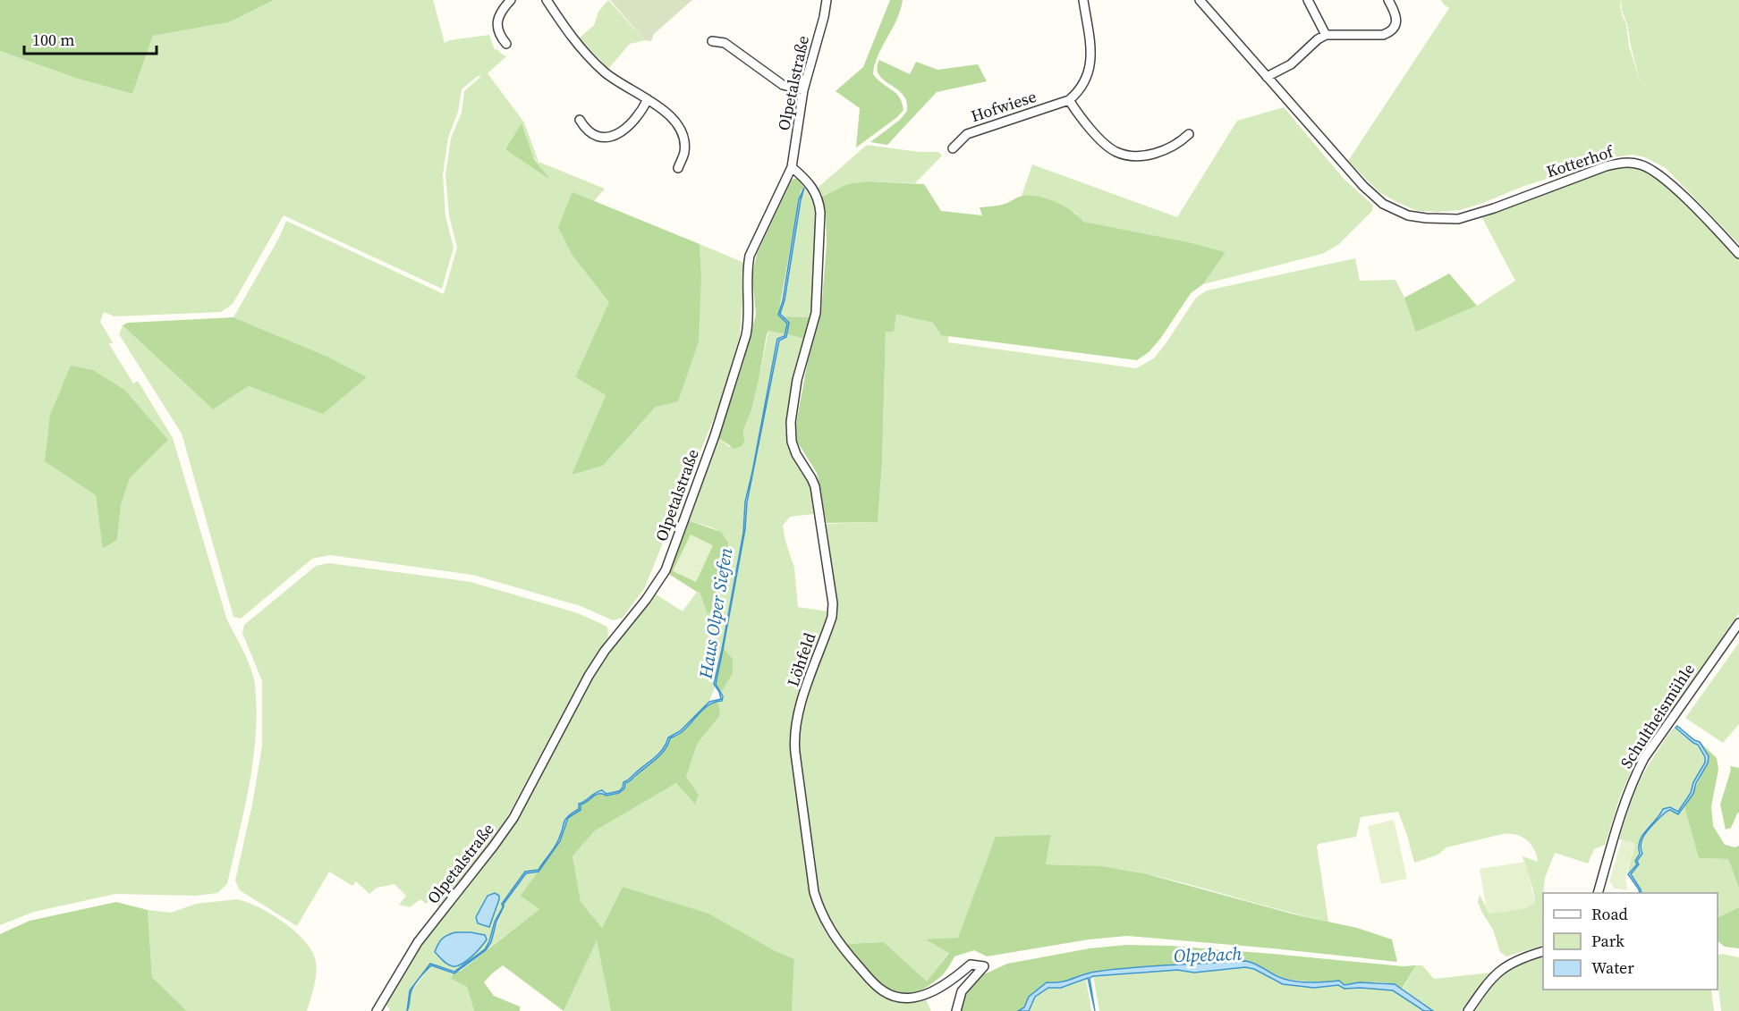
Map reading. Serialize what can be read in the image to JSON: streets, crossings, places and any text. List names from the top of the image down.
{
  "streets": {
    "street": [
      "Olpetalstraße",
      "Hofwiese",
      "Kotterhof",
      "Löhfeld",
      "Schultheismühle"
    ]
  },
  "crossings": [
    ["Olpetalstraße", "Löhfeld"]
  ],
  "water": ["Haus Olper Siefen", "Olpebach"],
  "legend": ["Road", "Park", "Water"],
  "scale_bar": "100 m"
}
